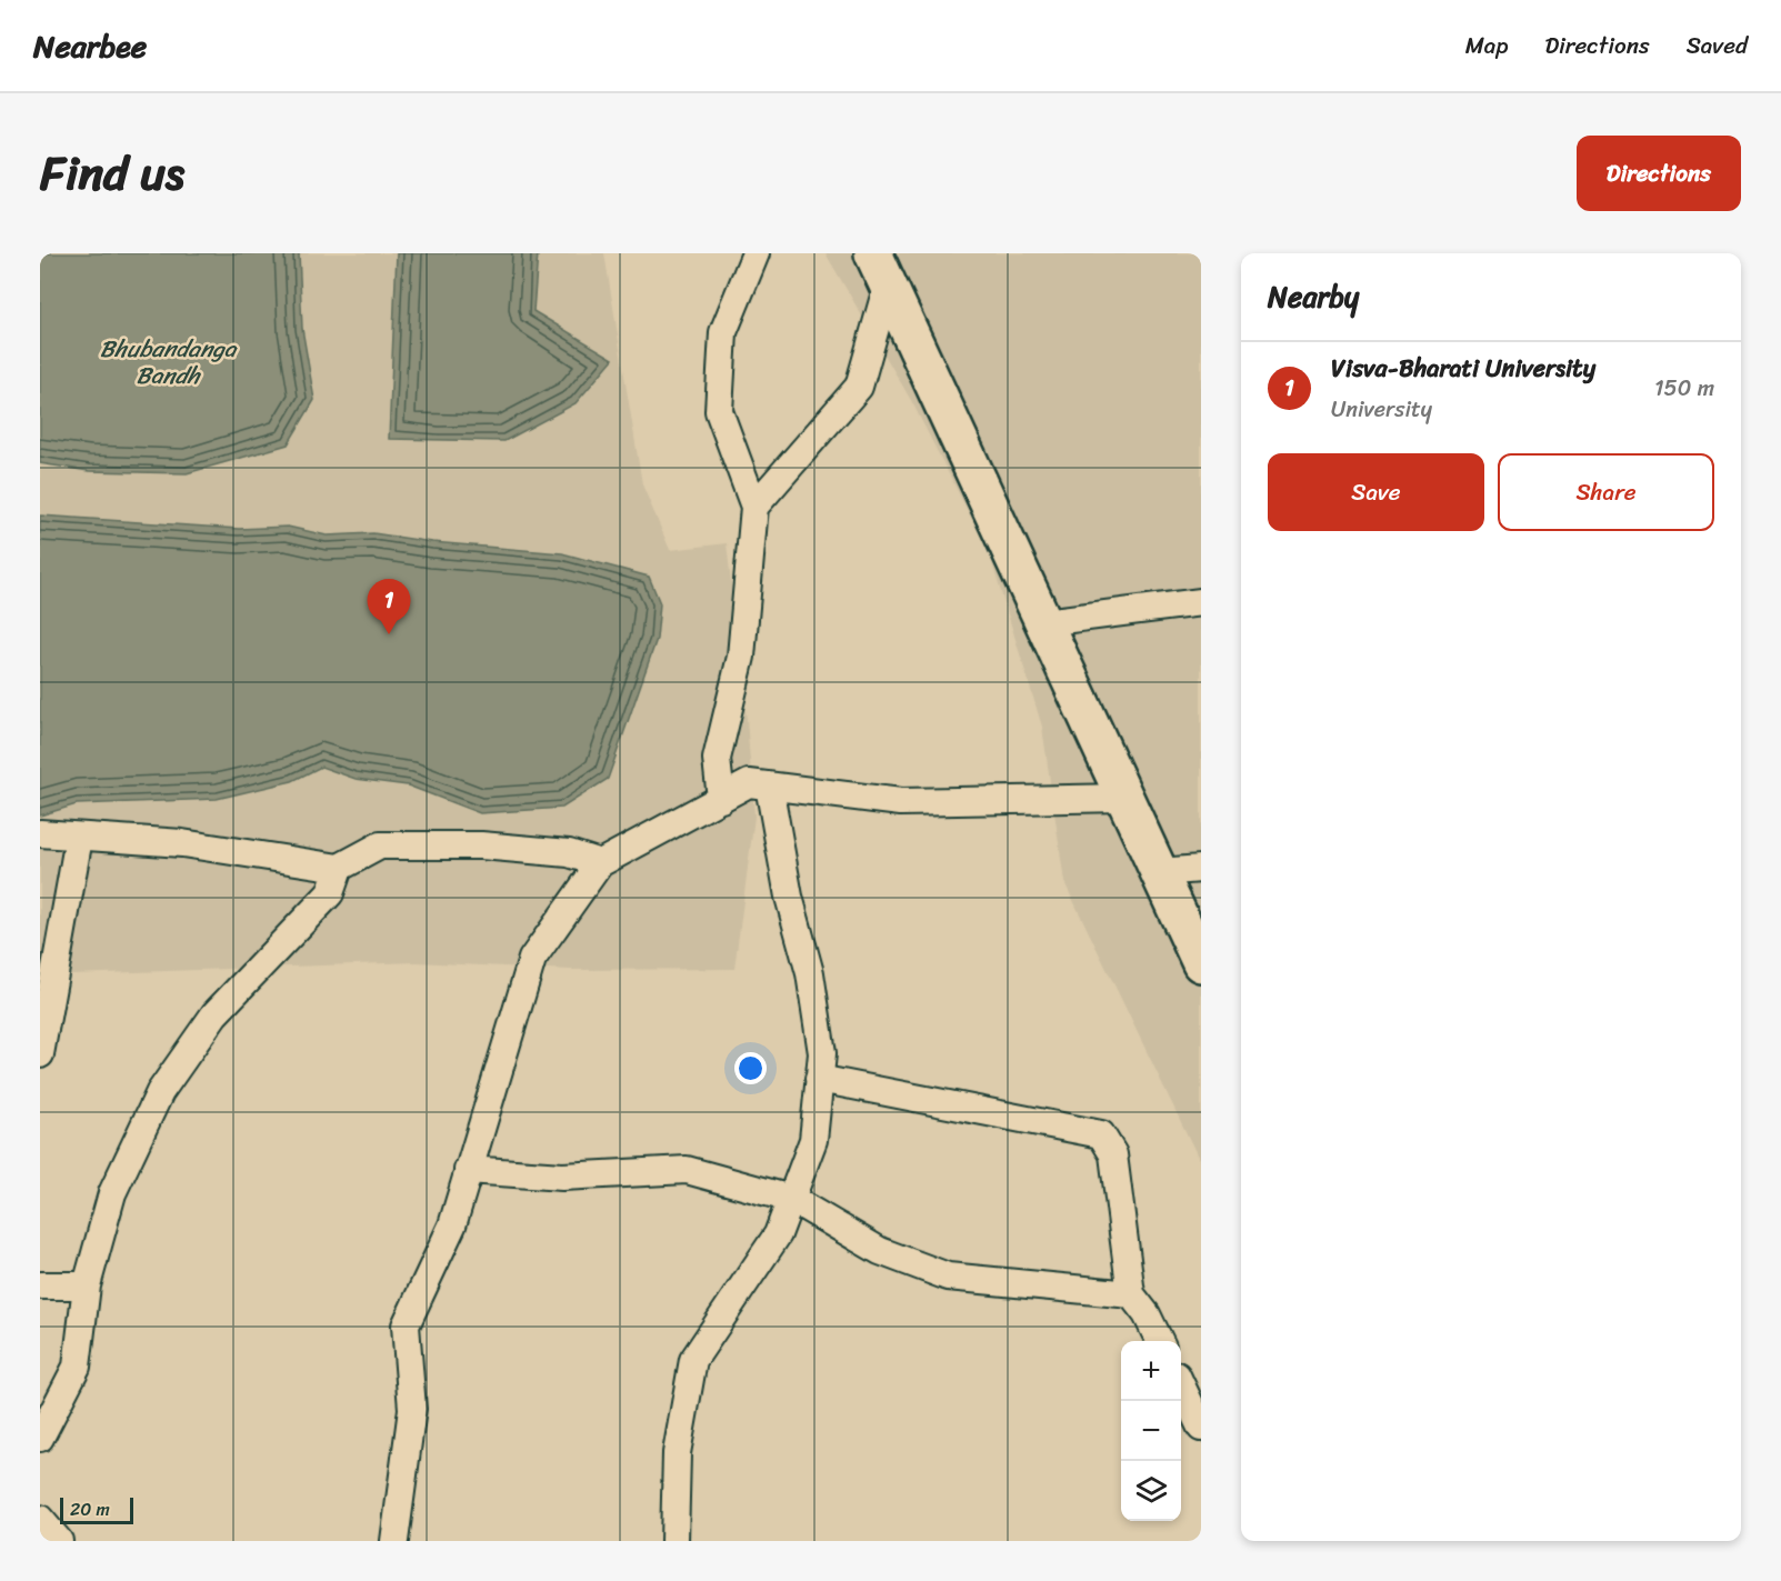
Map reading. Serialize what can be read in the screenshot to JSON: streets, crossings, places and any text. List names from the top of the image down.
{
  "water": ["Bhubandanga Bandh"],
  "scale_bar": "20 m",
  "page": {
    "header": "Nearbee",
    "nav": ["Map", "Directions", "Saved"],
    "title": "Find us",
    "buttons": [
      "Directions",
      ["Save", "Share"]
    ],
    "heading": "Nearby",
    "list": [
      {
        "mark": "1",
        "name": "Visva-Bharati University",
        "note": "University",
        "value": "150 m"
      }
    ],
    "pins": "1",
    "map_buttons": ["+", "−"],
    "scale": "20 m"
  }
}
